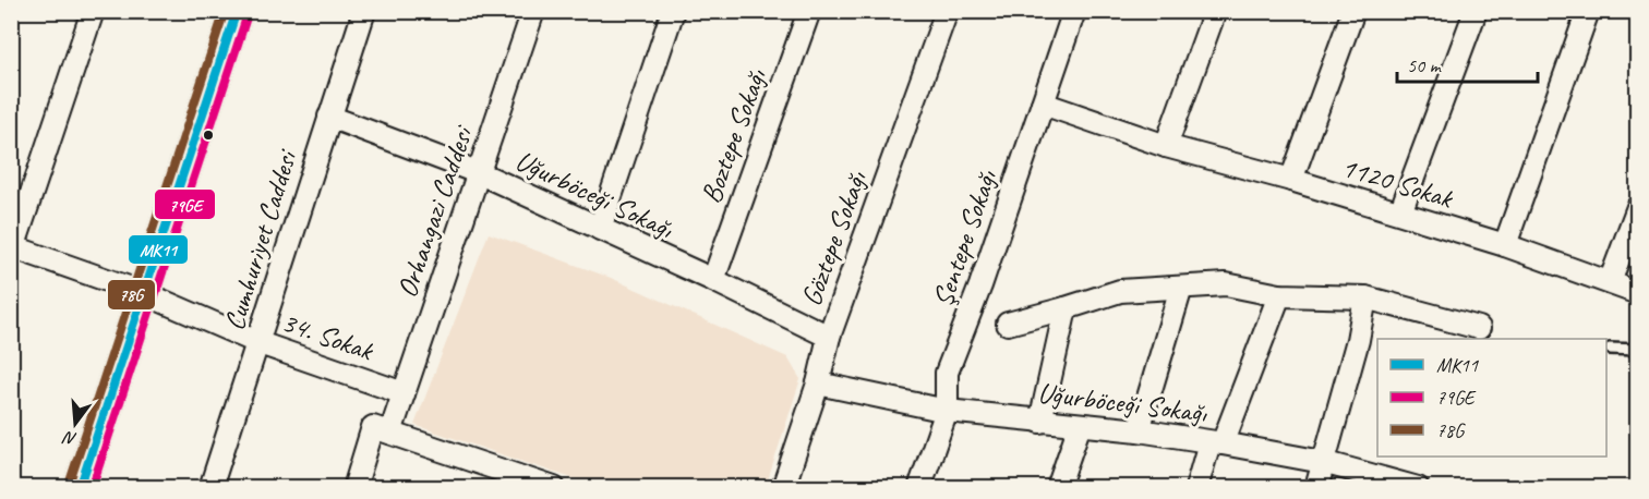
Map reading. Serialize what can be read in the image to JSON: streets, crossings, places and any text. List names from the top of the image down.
{
  "streets": {
    "street": [
      "Boztepe Sokağı",
      "1120 Sokak",
      "Uğurböceği Sokağı",
      "Orhangazi Caddesi",
      "Göztepe Sokağı",
      "Şentepe Sokağı",
      "Cumhuriyet Caddesi",
      "34. Sokak"
    ]
  },
  "crossings": [
    ["Boztepe Sokağı", "Uğurböceği Sokağı"],
    ["1120 Sokak", "Şentepe Sokağı"],
    ["Uğurböceği Sokağı", "Orhangazi Caddesi"],
    ["Uğurböceği Sokağı", "Göztepe Sokağı"],
    ["Uğurböceği Sokağı", "Şentepe Sokağı"],
    ["Uğurböceği Sokağı", "Cumhuriyet Caddesi"],
    ["Orhangazi Caddesi", "34. Sokak"],
    ["Cumhuriyet Caddesi", "34. Sokak"]
  ],
  "lines": ["transit line MK11", "transit line 78G", "transit line 79GE"],
  "legend": ["MK11", "79GE", "78G"],
  "scale_bar": "50 m",
  "north": "bottom"
}
